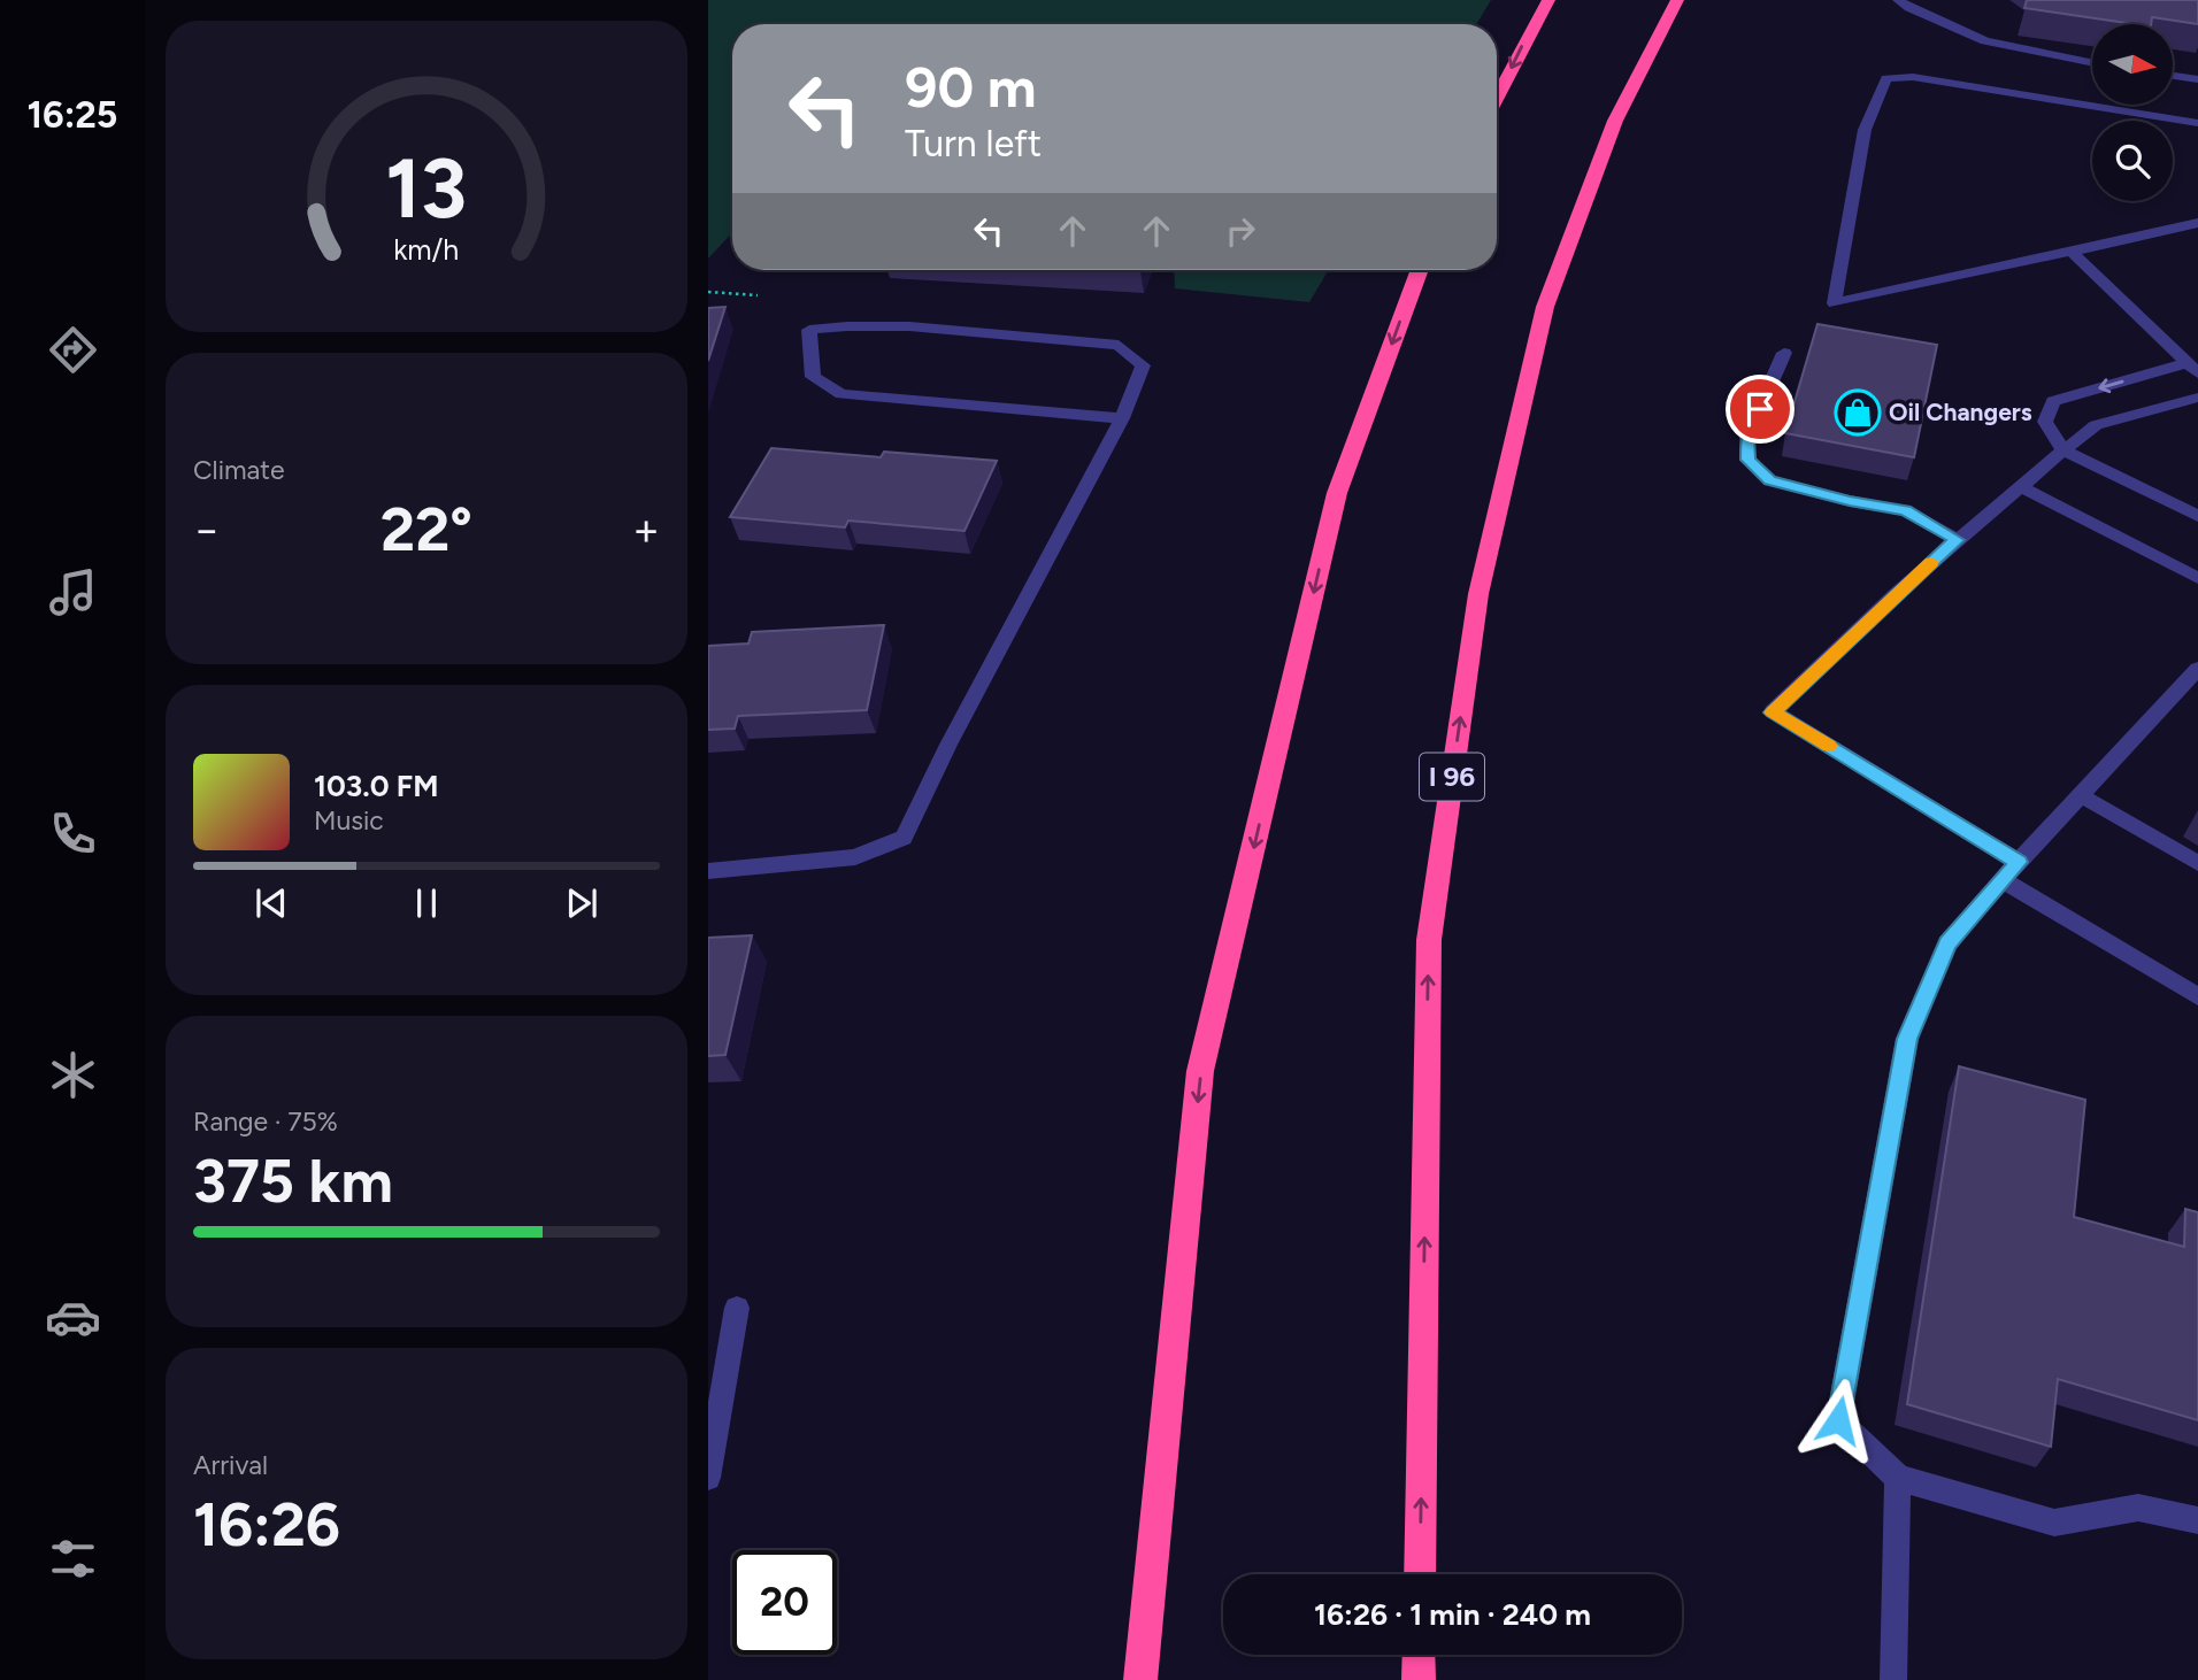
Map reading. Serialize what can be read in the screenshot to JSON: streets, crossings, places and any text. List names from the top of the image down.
{
  "streets": {
    "highway": ["I 96"]
  },
  "places": {
    "shop": ["Oil Changers"]
  },
  "north": "right",
  "page": {
    "tabs": "16:25",
    "turn": ["90 m", "Turn left"],
    "tile": [
      "Climate",
      ["Range · 75%", "375 km"],
      ["Arrival", "16:26"]
    ],
    "heat": ["−", "22°", "+"],
    "song": ["103.0 FM", "Music"],
    "limit": "20",
    "trip": "16:26 · 1 min · 240 m",
    "gauge": ["13", "km/h"]
  }
}
